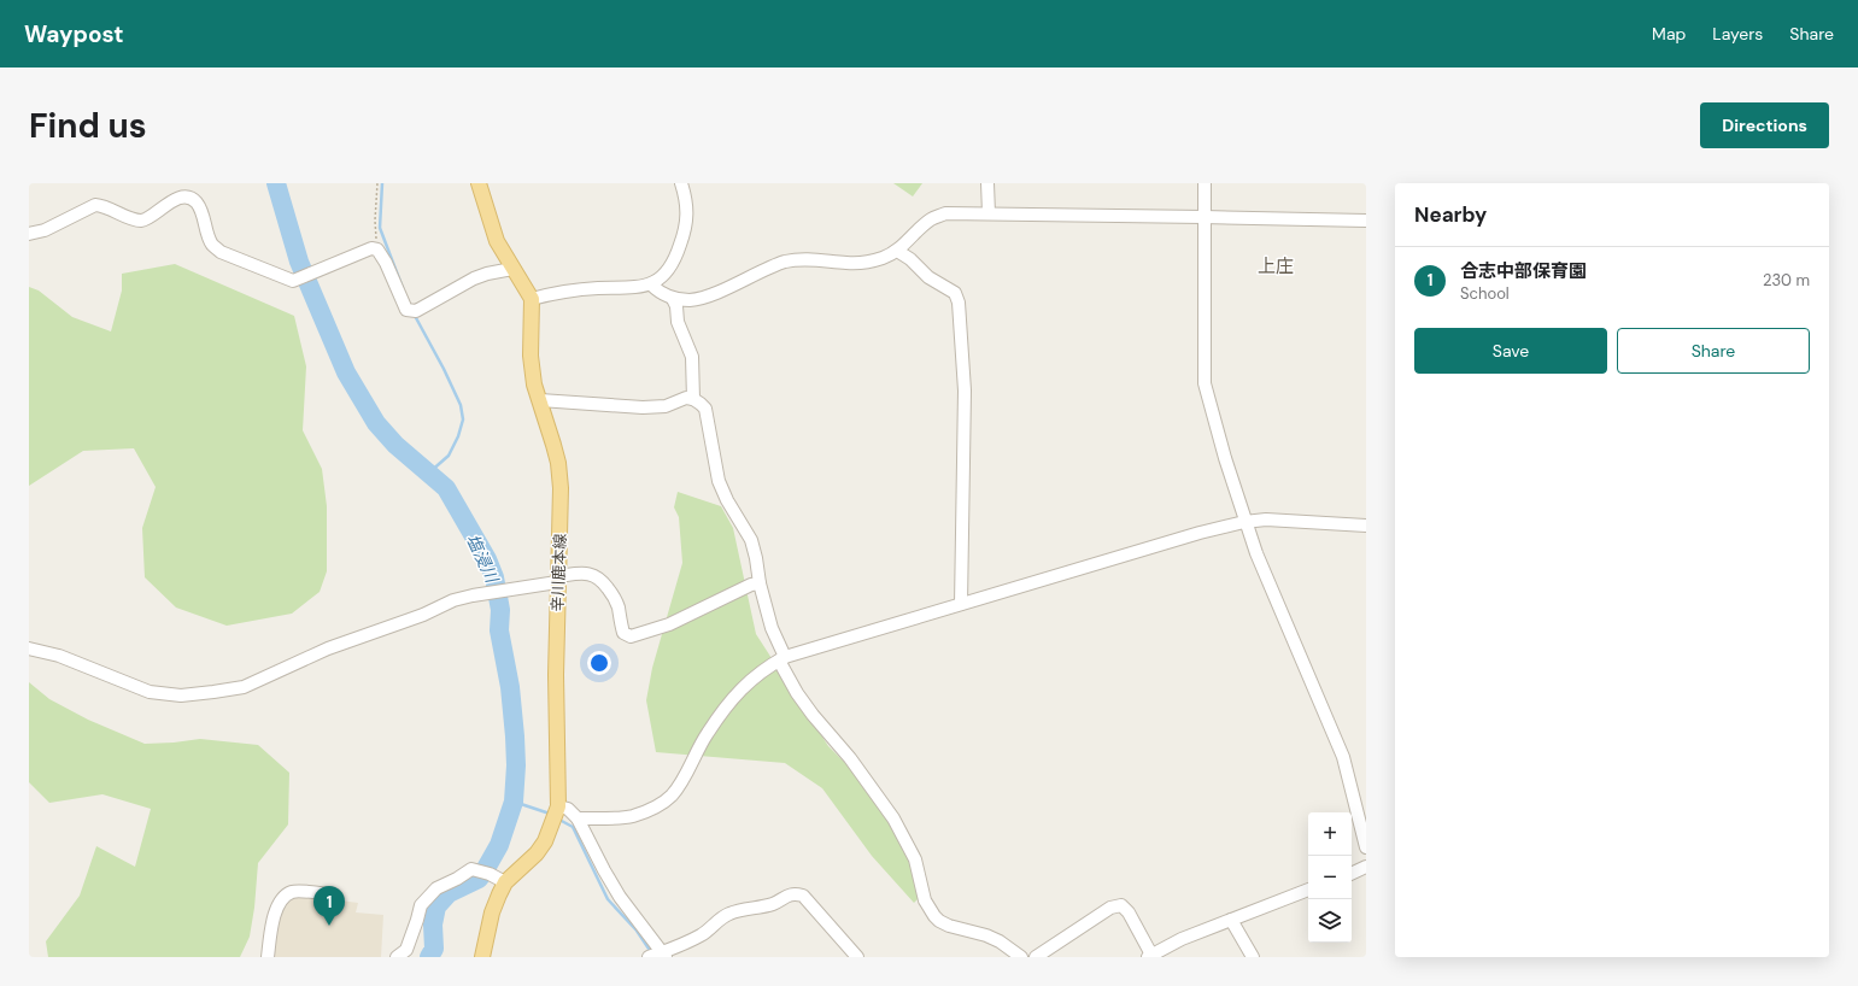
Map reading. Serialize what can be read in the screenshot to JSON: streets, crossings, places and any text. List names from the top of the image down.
{
  "streets": {
    "main road": ["辛川鹿本線"]
  },
  "districts": ["上庄"],
  "water": ["塩浸川"],
  "page": {
    "header": "Waypost",
    "nav": ["Map", "Layers", "Share"],
    "buttons": [
      "Directions",
      ["Save", "Share"]
    ],
    "title": "Find us",
    "heading": "Nearby",
    "list": [
      {
        "mark": "1",
        "name": "合志中部保育園",
        "note": "School",
        "value": "230 m"
      }
    ],
    "map_buttons": ["+", "−"],
    "pins": "1"
  }
}
